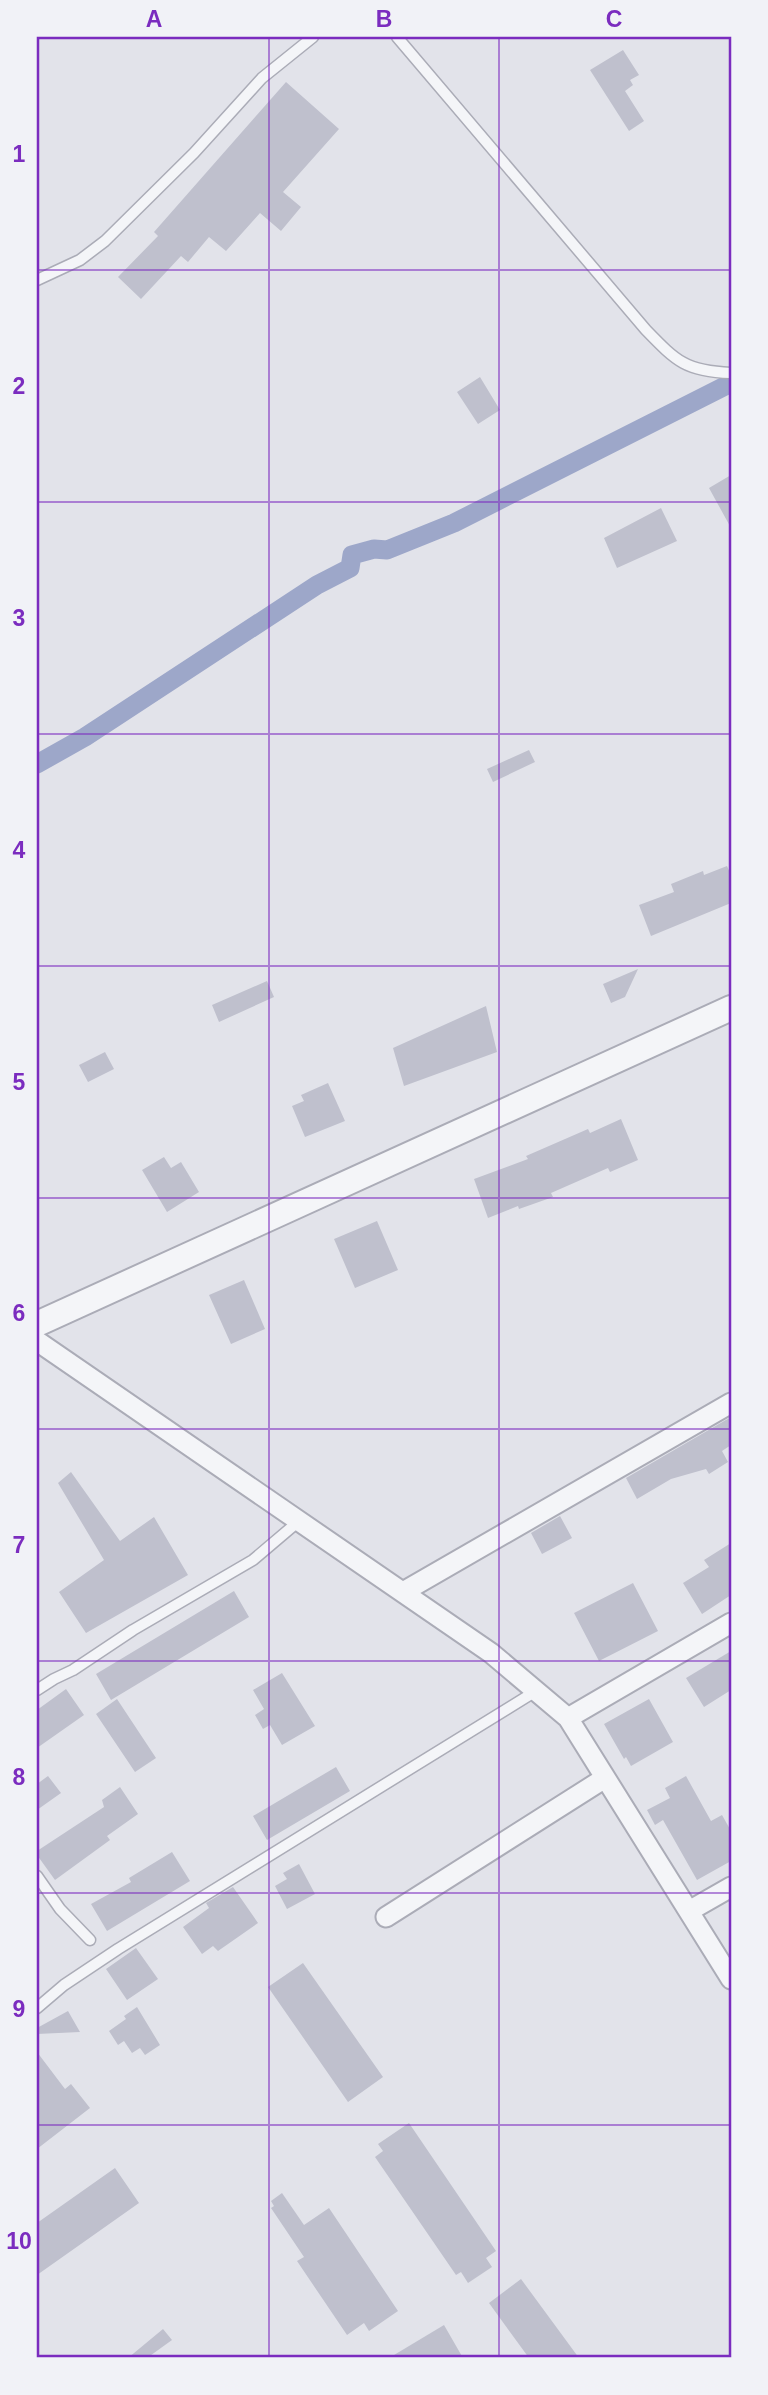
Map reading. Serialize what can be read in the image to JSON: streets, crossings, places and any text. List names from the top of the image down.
{
  "grid": {
    "columns": ["A", "B", "C"],
    "rows": [
      "1",
      "2",
      "3",
      "4",
      "5",
      "6",
      "7",
      "8",
      "9",
      "10"
    ]
  }
}
